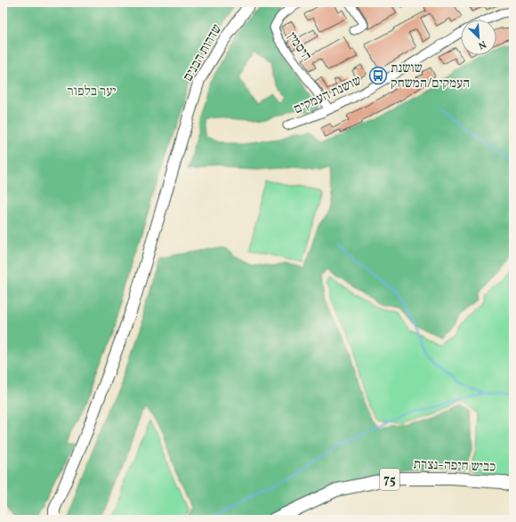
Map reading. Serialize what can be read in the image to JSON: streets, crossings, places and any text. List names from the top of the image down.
{
  "streets": {
    "highway": ["כביש חיפה-נצרת", "75"],
    "main road": ["שדרות הבנים"],
    "street": ["היסמין", "שושנת העמקים"]
  },
  "crossings": [
    ["היסמין", "שושנת העמקים"]
  ],
  "parks": ["יער בלפור"],
  "places": {
    "bus stop": ["שושנת העמקים/המשחק"]
  },
  "north": "bottom right"
}
